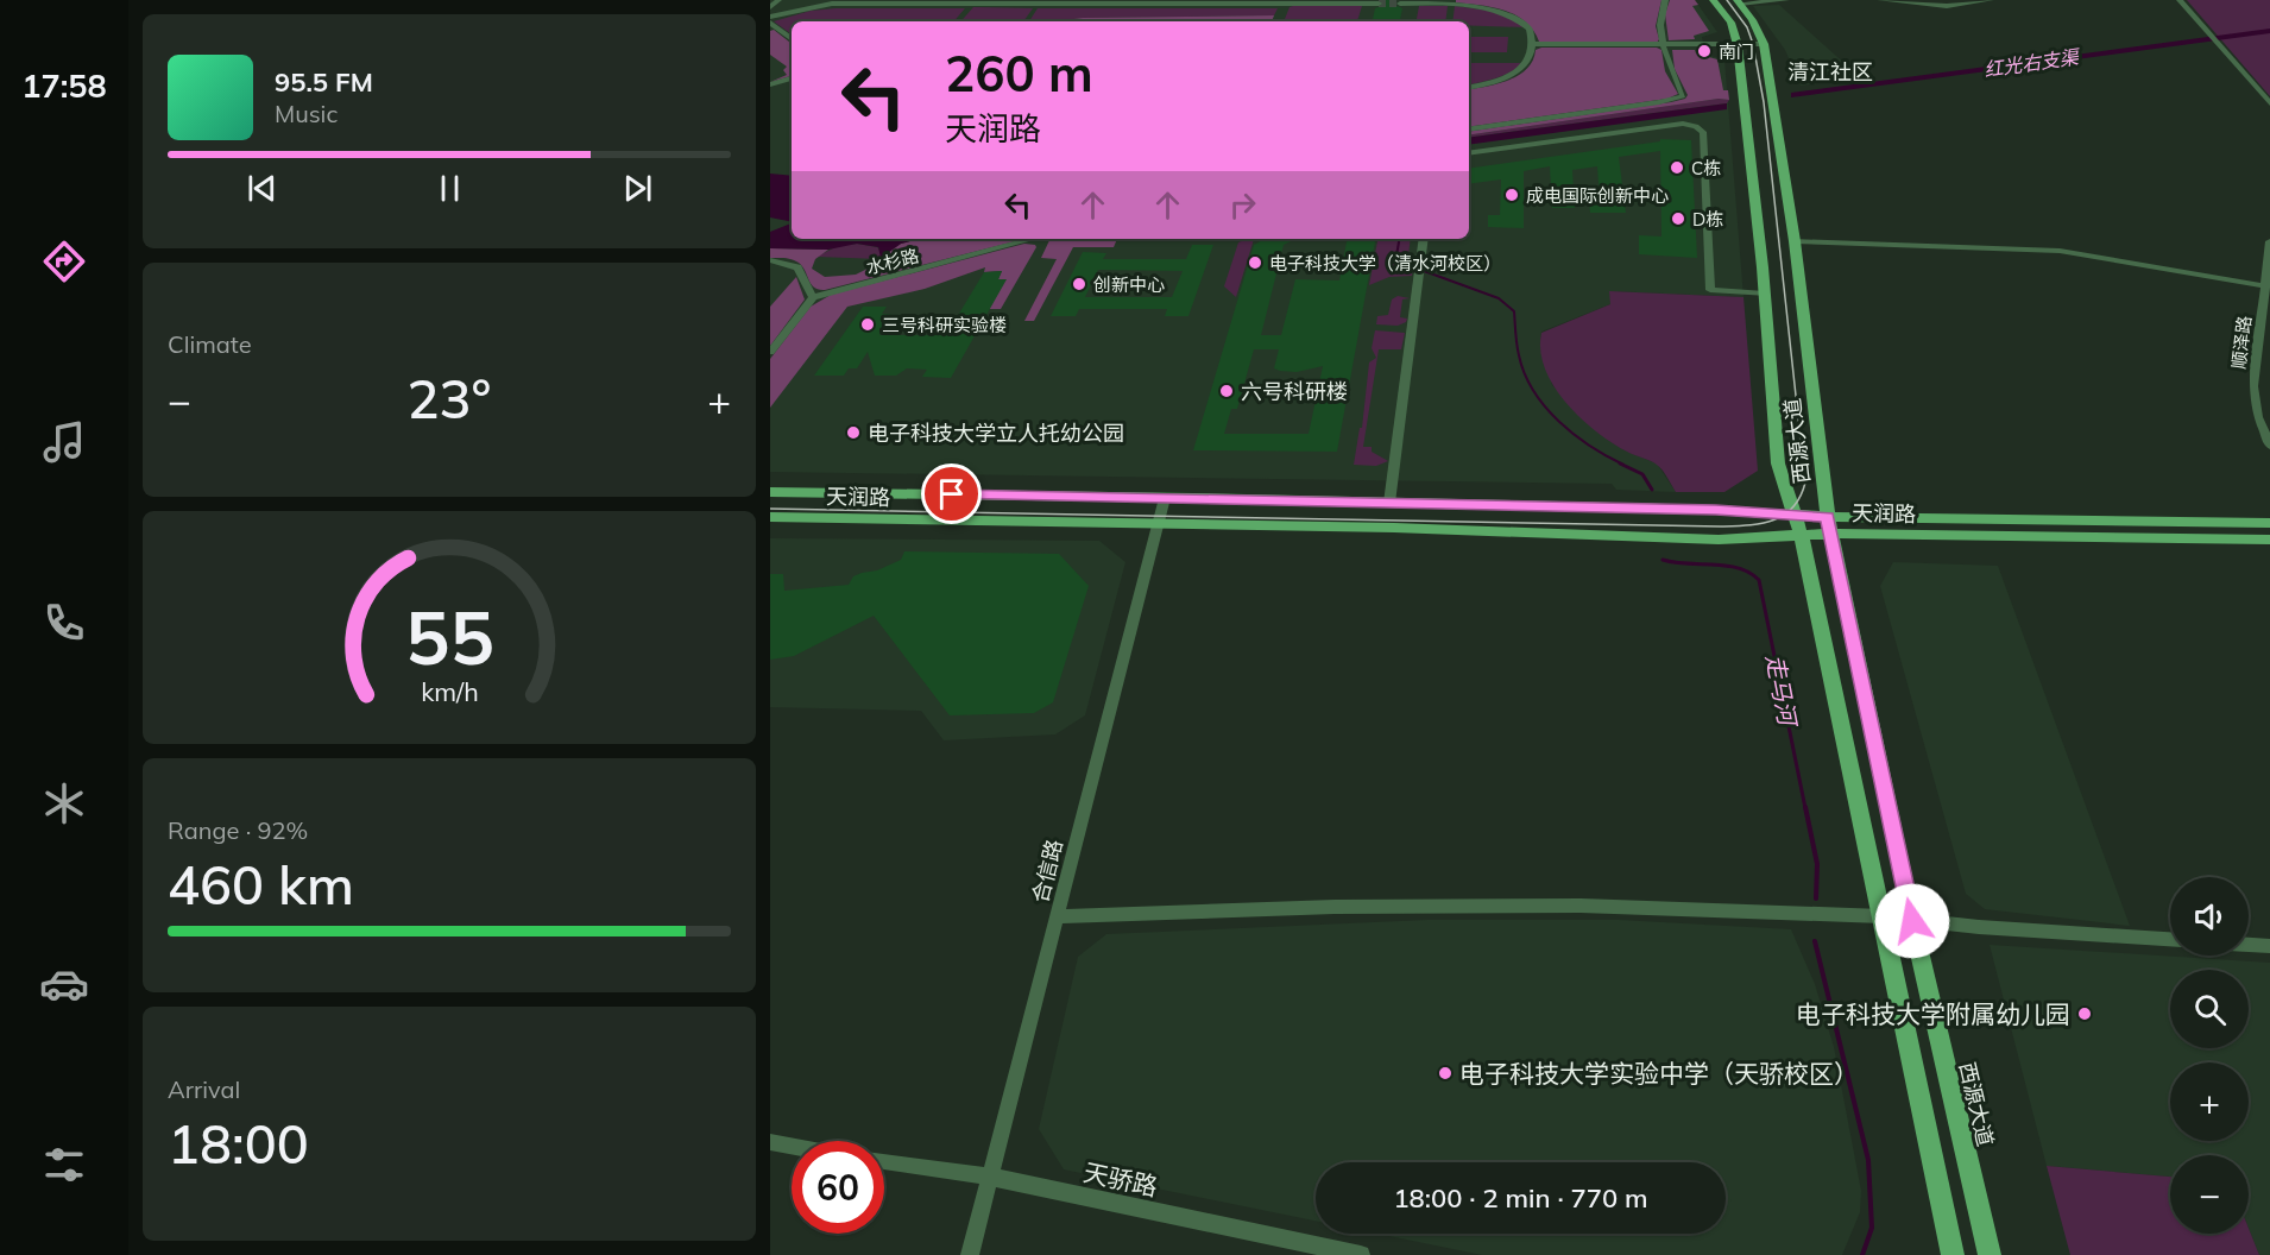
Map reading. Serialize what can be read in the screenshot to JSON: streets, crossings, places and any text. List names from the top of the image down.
{
  "streets": {
    "main road": ["西源大道", "天润路"],
    "street": [
      "水杉路",
      "顺泽路",
      "合信路",
      "天骄路"
    ]
  },
  "crossings": [
    ["西源大道", "天润路"],
    ["天润路", "合信路"],
    ["合信路", "天骄路"]
  ],
  "districts": ["清江社区"],
  "water": ["红光右支渠", "走马河"],
  "places": [
    "南门",
    "C栋",
    "成电国际创新中心",
    "D栋",
    "电子科技大学（清水河校区）",
    "创新中心",
    "三号科研实验楼",
    "六号科研楼",
    "电子科技大学立人托幼公园",
    "电子科技大学附属幼儿园",
    "电子科技大学实验中学（天骄校区）"
  ],
  "page": {
    "tabs": "17:58",
    "turn": ["260 m", "天润路"],
    "song": ["95.5 FM", "Music"],
    "tile": [
      "Climate",
      ["Range · 92%", "460 km"],
      ["Arrival", "18:00"]
    ],
    "heat": ["−", "23°", "+"],
    "map_buttons": ["+", "−"],
    "limit": "60",
    "trip": "18:00 · 2 min · 770 m",
    "gauge": ["55", "km/h"]
  }
}
